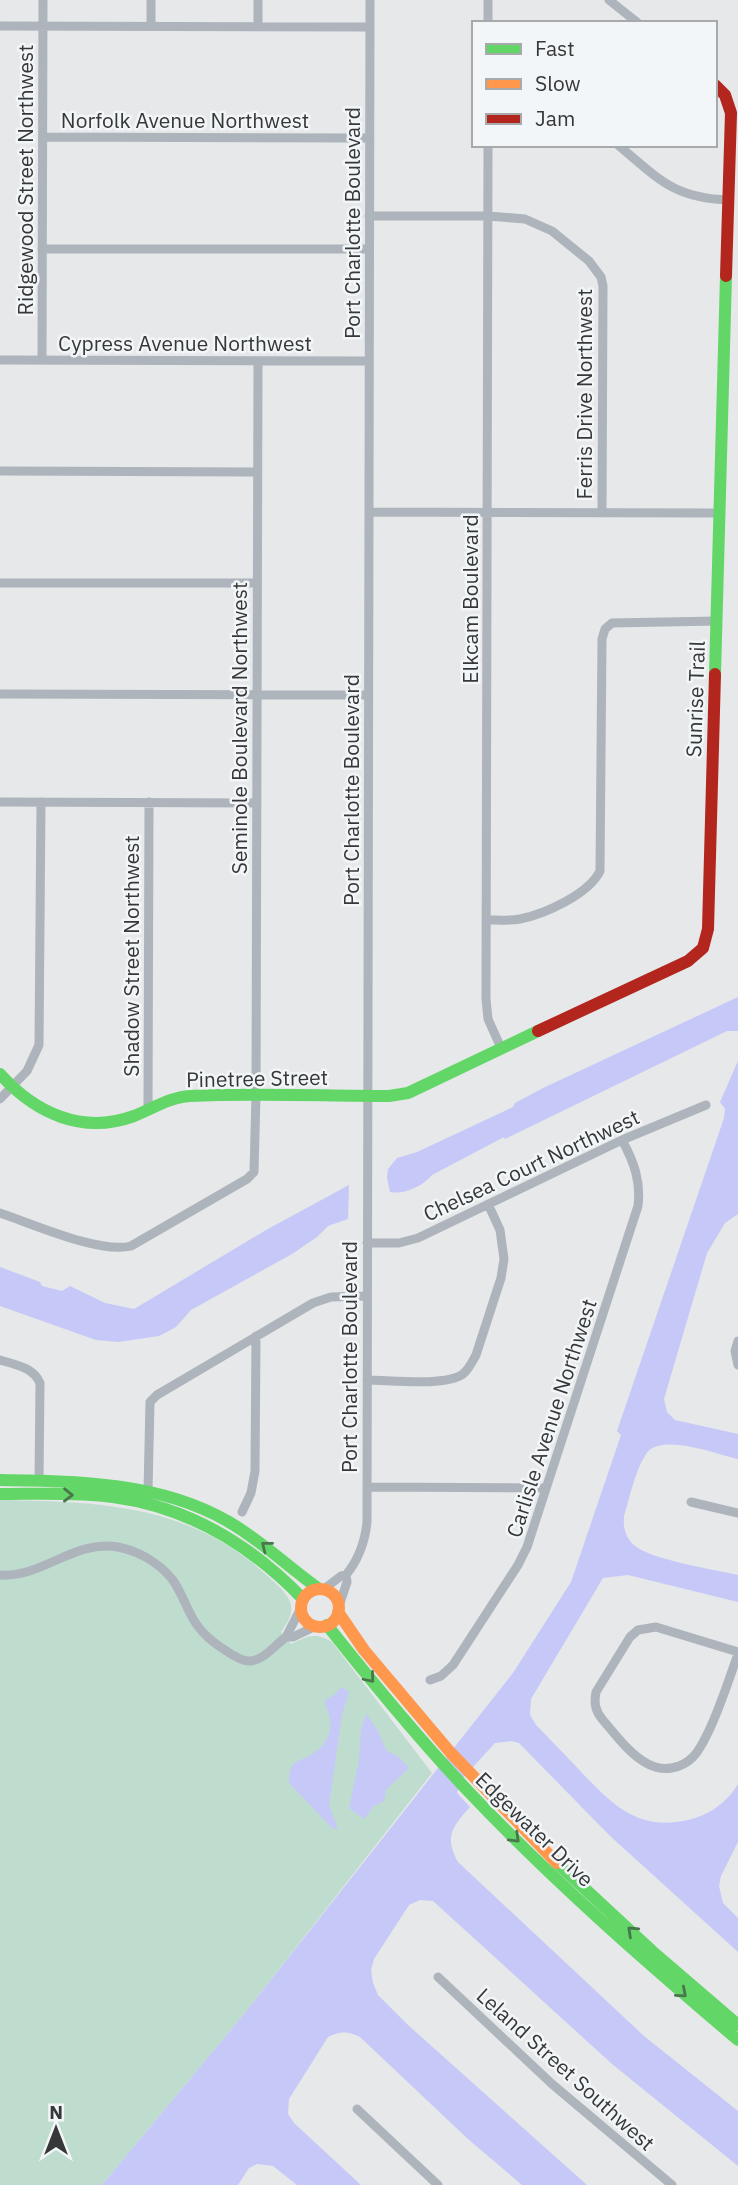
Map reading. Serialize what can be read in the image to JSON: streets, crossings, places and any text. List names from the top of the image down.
{
  "streets": {
    "street": [
      "Norfolk Avenue Northwest",
      "Ridgewood Street Northwest",
      "Port Charlotte Boulevard",
      "Cypress Avenue Northwest",
      "Ferris Drive Northwest",
      "Elkcam Boulevard",
      "Sunrise Trail",
      "Seminole Boulevard Northwest",
      "Shadow Street Northwest",
      "Pinetree Street",
      "Chelsea Court Northwest",
      "Carlisle Avenue Northwest",
      "Edgewater Drive",
      "Leland Street Southwest"
    ]
  },
  "crossings": [
    ["Norfolk Avenue Northwest", "Ridgewood Street Northwest"],
    ["Norfolk Avenue Northwest", "Port Charlotte Boulevard"],
    ["Ridgewood Street Northwest", "Cypress Avenue Northwest"],
    ["Port Charlotte Boulevard", "Cypress Avenue Northwest"],
    ["Port Charlotte Boulevard", "Ferris Drive Northwest"],
    ["Port Charlotte Boulevard", "Sunrise Trail"],
    ["Port Charlotte Boulevard", "Pinetree Street"],
    ["Port Charlotte Boulevard", "Chelsea Court Northwest"],
    ["Port Charlotte Boulevard", "Edgewater Drive"],
    ["Cypress Avenue Northwest", "Seminole Boulevard Northwest"],
    ["Ferris Drive Northwest", "Elkcam Boulevard"],
    ["Elkcam Boulevard", "Sunrise Trail"],
    ["Sunrise Trail", "Pinetree Street"],
    ["Seminole Boulevard Northwest", "Pinetree Street"],
    ["Shadow Street Northwest", "Pinetree Street"],
    ["Chelsea Court Northwest", "Carlisle Avenue Northwest"]
  ],
  "legend": ["Fast", "Slow", "Jam"],
  "north": "top"
}
